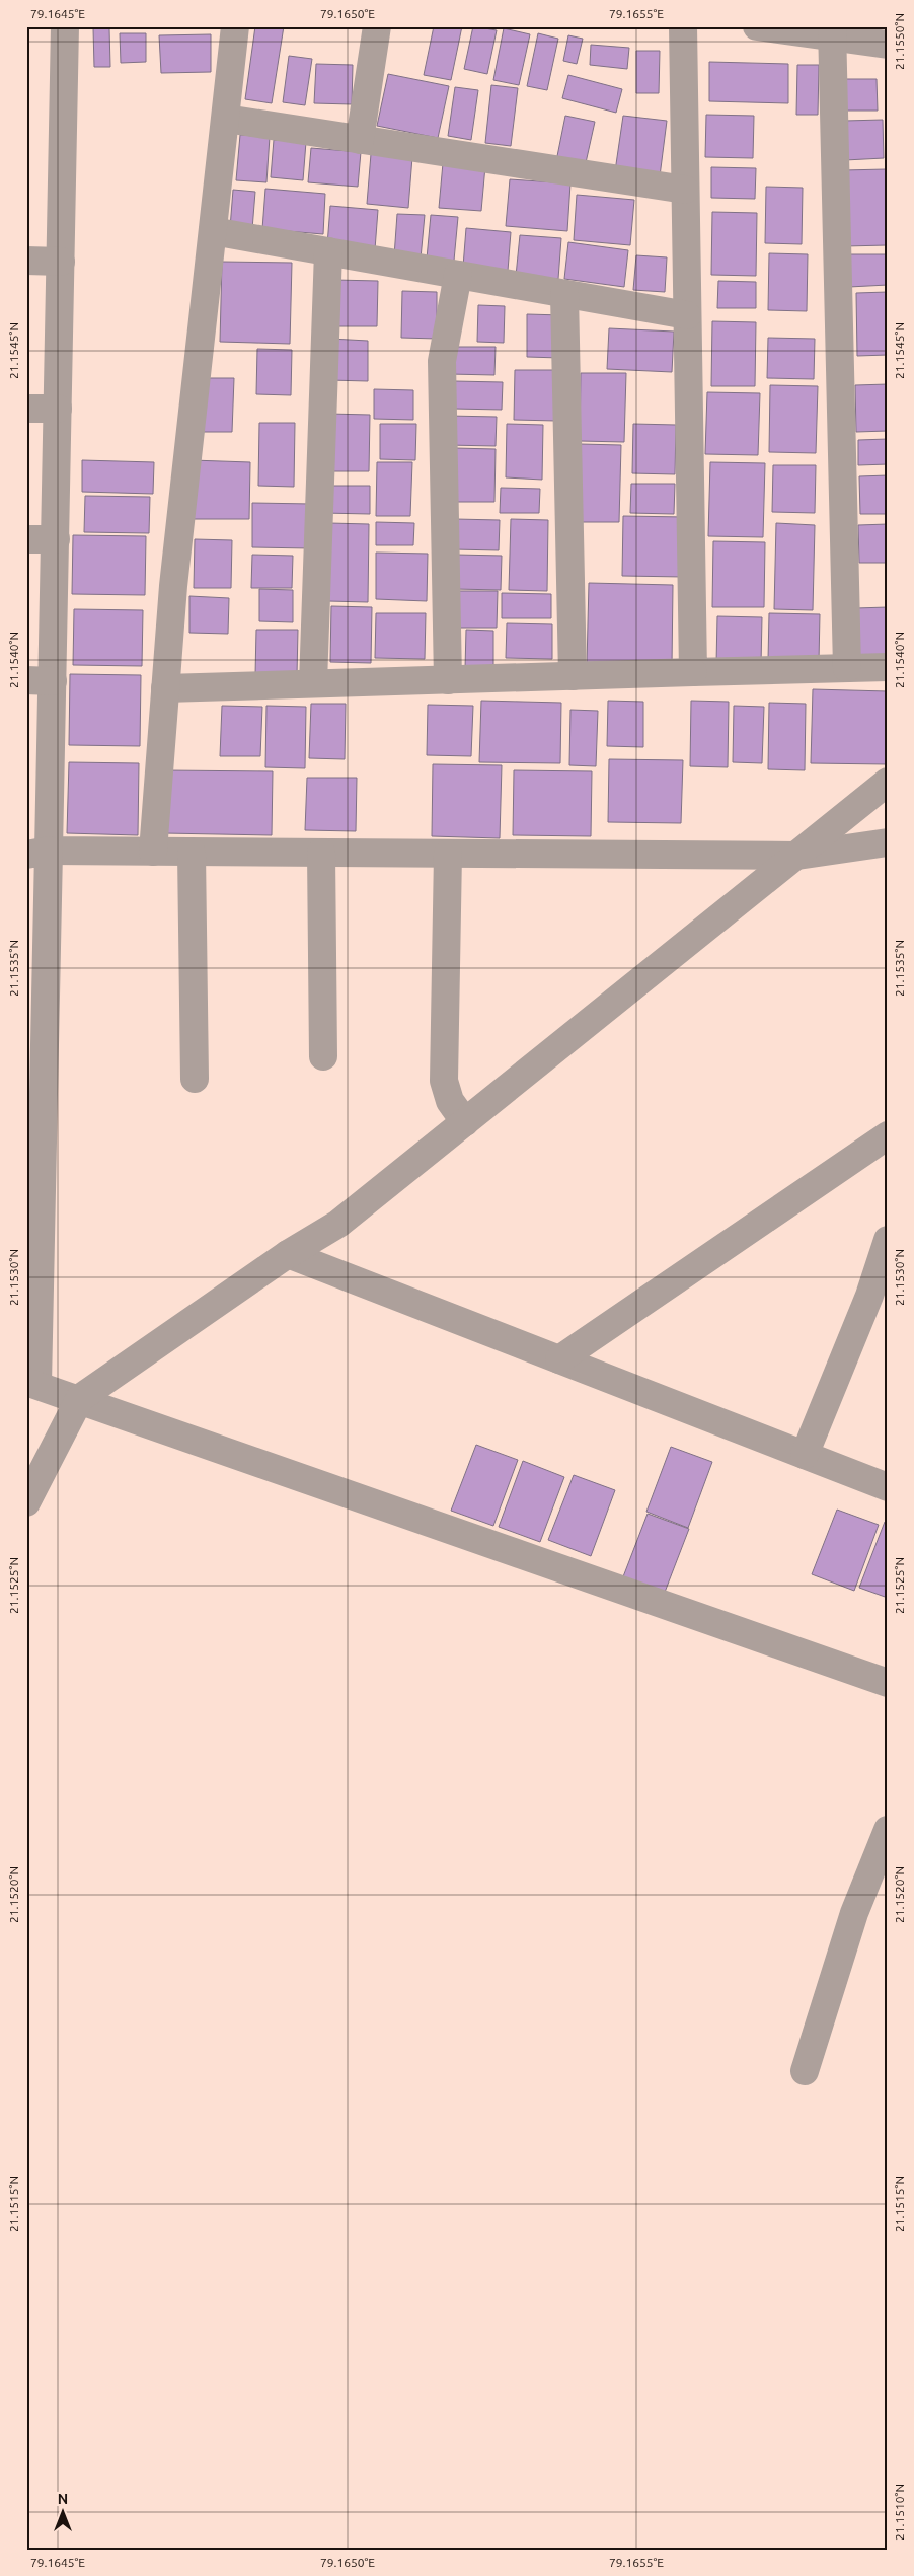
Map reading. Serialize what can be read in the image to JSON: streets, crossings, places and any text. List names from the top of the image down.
{
  "north": "top",
  "coordinates": [
    "79.1645°E",
    "79.1650°E",
    "79.1655°E",
    "21.1550°N",
    "21.1545°N",
    "21.1540°N",
    "21.1535°N",
    "21.1530°N",
    "21.1525°N",
    "21.1520°N",
    "21.1515°N",
    "21.1510°N"
  ]
}
